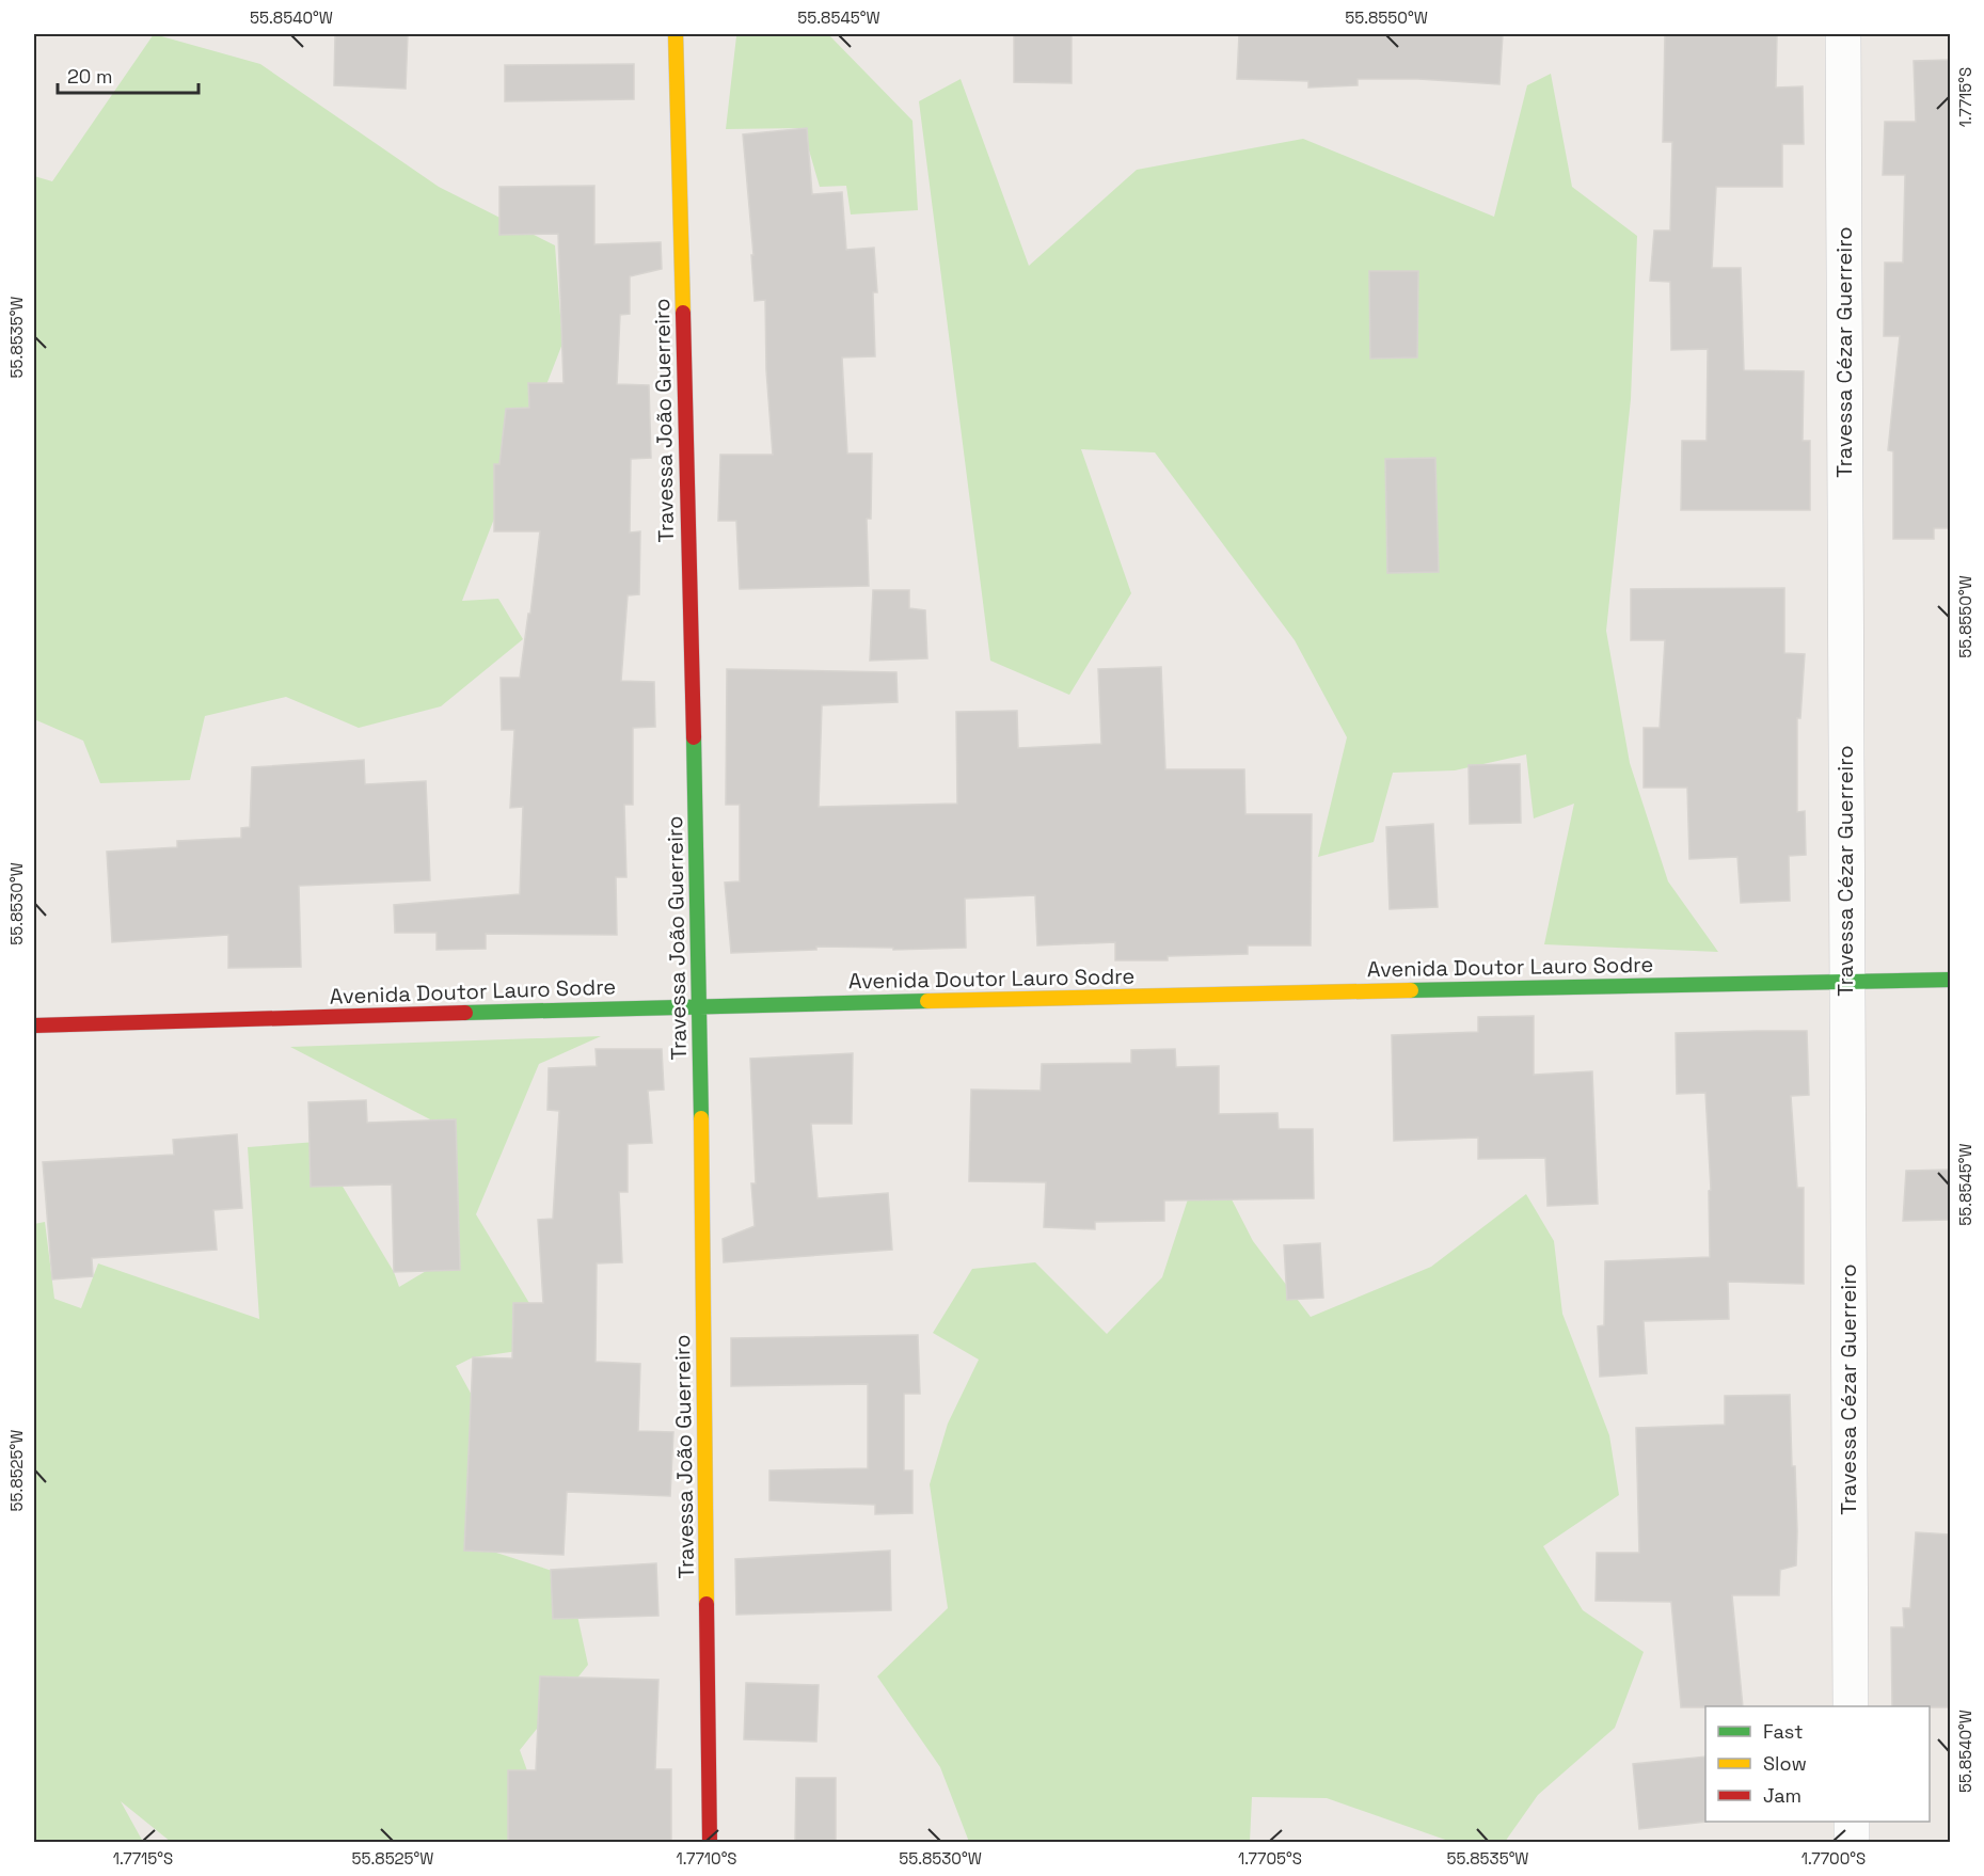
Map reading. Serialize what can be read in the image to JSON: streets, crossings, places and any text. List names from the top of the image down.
{
  "streets": {
    "street": ["Travessa Cézar Guerreiro", "Travessa João Guerreiro", "Avenida Doutor Lauro Sodre"]
  },
  "crossings": [
    ["Travessa Cézar Guerreiro", "Avenida Doutor Lauro Sodre"],
    ["Travessa João Guerreiro", "Avenida Doutor Lauro Sodre"]
  ],
  "legend": ["Fast", "Slow", "Jam"],
  "scale_bar": "20 m",
  "coordinates": [
    "55.8540°W",
    "55.8545°W",
    "55.8550°W",
    "1.7715°S",
    "55.8535°W",
    "55.8530°W",
    "55.8525°W",
    "1.7710°S",
    "1.7705°S",
    "1.7700°S"
  ]
}
